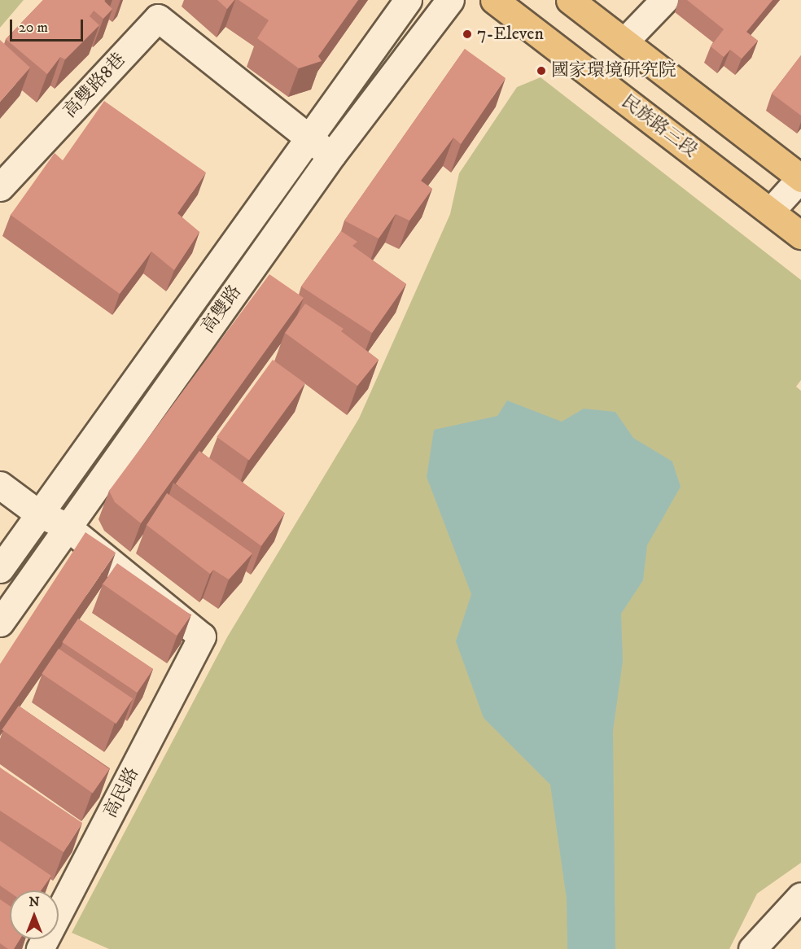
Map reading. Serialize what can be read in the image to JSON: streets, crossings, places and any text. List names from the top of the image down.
{
  "streets": {
    "main road": ["民族路三段"],
    "street": ["高雙路8巷", "高雙路", "高民路"]
  },
  "crossings": [
    ["高雙路8巷", "高雙路"],
    ["高雙路", "高民路"]
  ],
  "places": ["7-Eleven", "國家環境研究院"],
  "scale_bar": "20 m",
  "north": "top"
}
